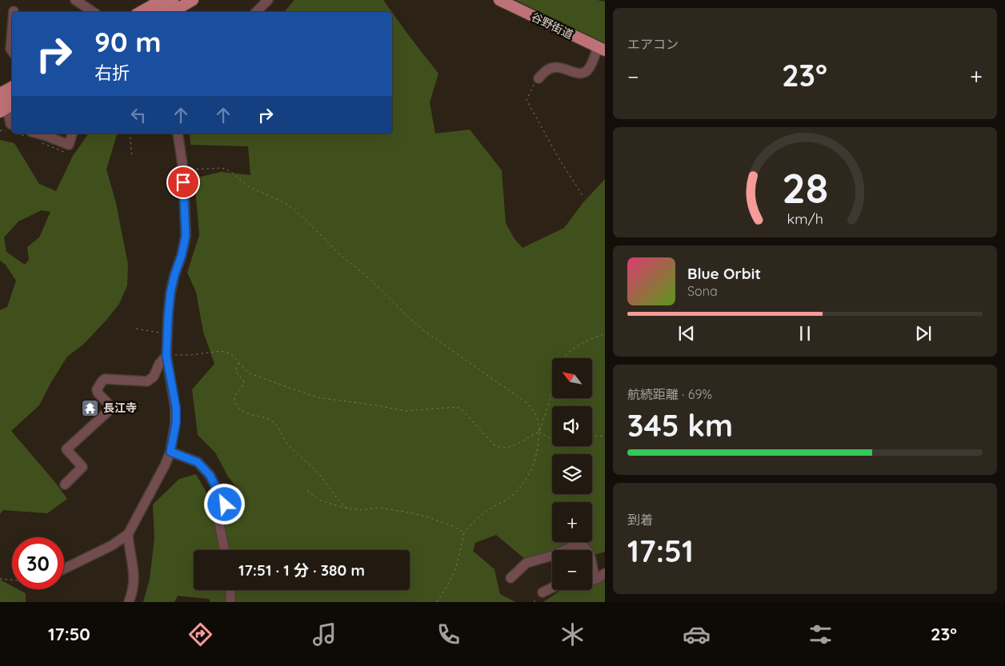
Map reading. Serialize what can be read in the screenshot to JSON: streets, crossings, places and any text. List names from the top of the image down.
{
  "streets": {
    "main road": ["谷野街道"]
  },
  "places": {
    "temple": ["長江寺"]
  },
  "north": "top left",
  "page": {
    "tile": [
      "エアコン",
      ["航続距離 · 69%", "345 km"],
      ["到着", "17:51"]
    ],
    "turn": ["90 m", "右折"],
    "heat": ["−", "23°", "+"],
    "song": ["Blue Orbit", "Sona"],
    "map_buttons": ["+", "−"],
    "limit": "30",
    "trip": "17:51 · 1 分 · 380 m",
    "tabs": ["17:50", "23°"],
    "gauge": ["28", "km/h"]
  }
}
